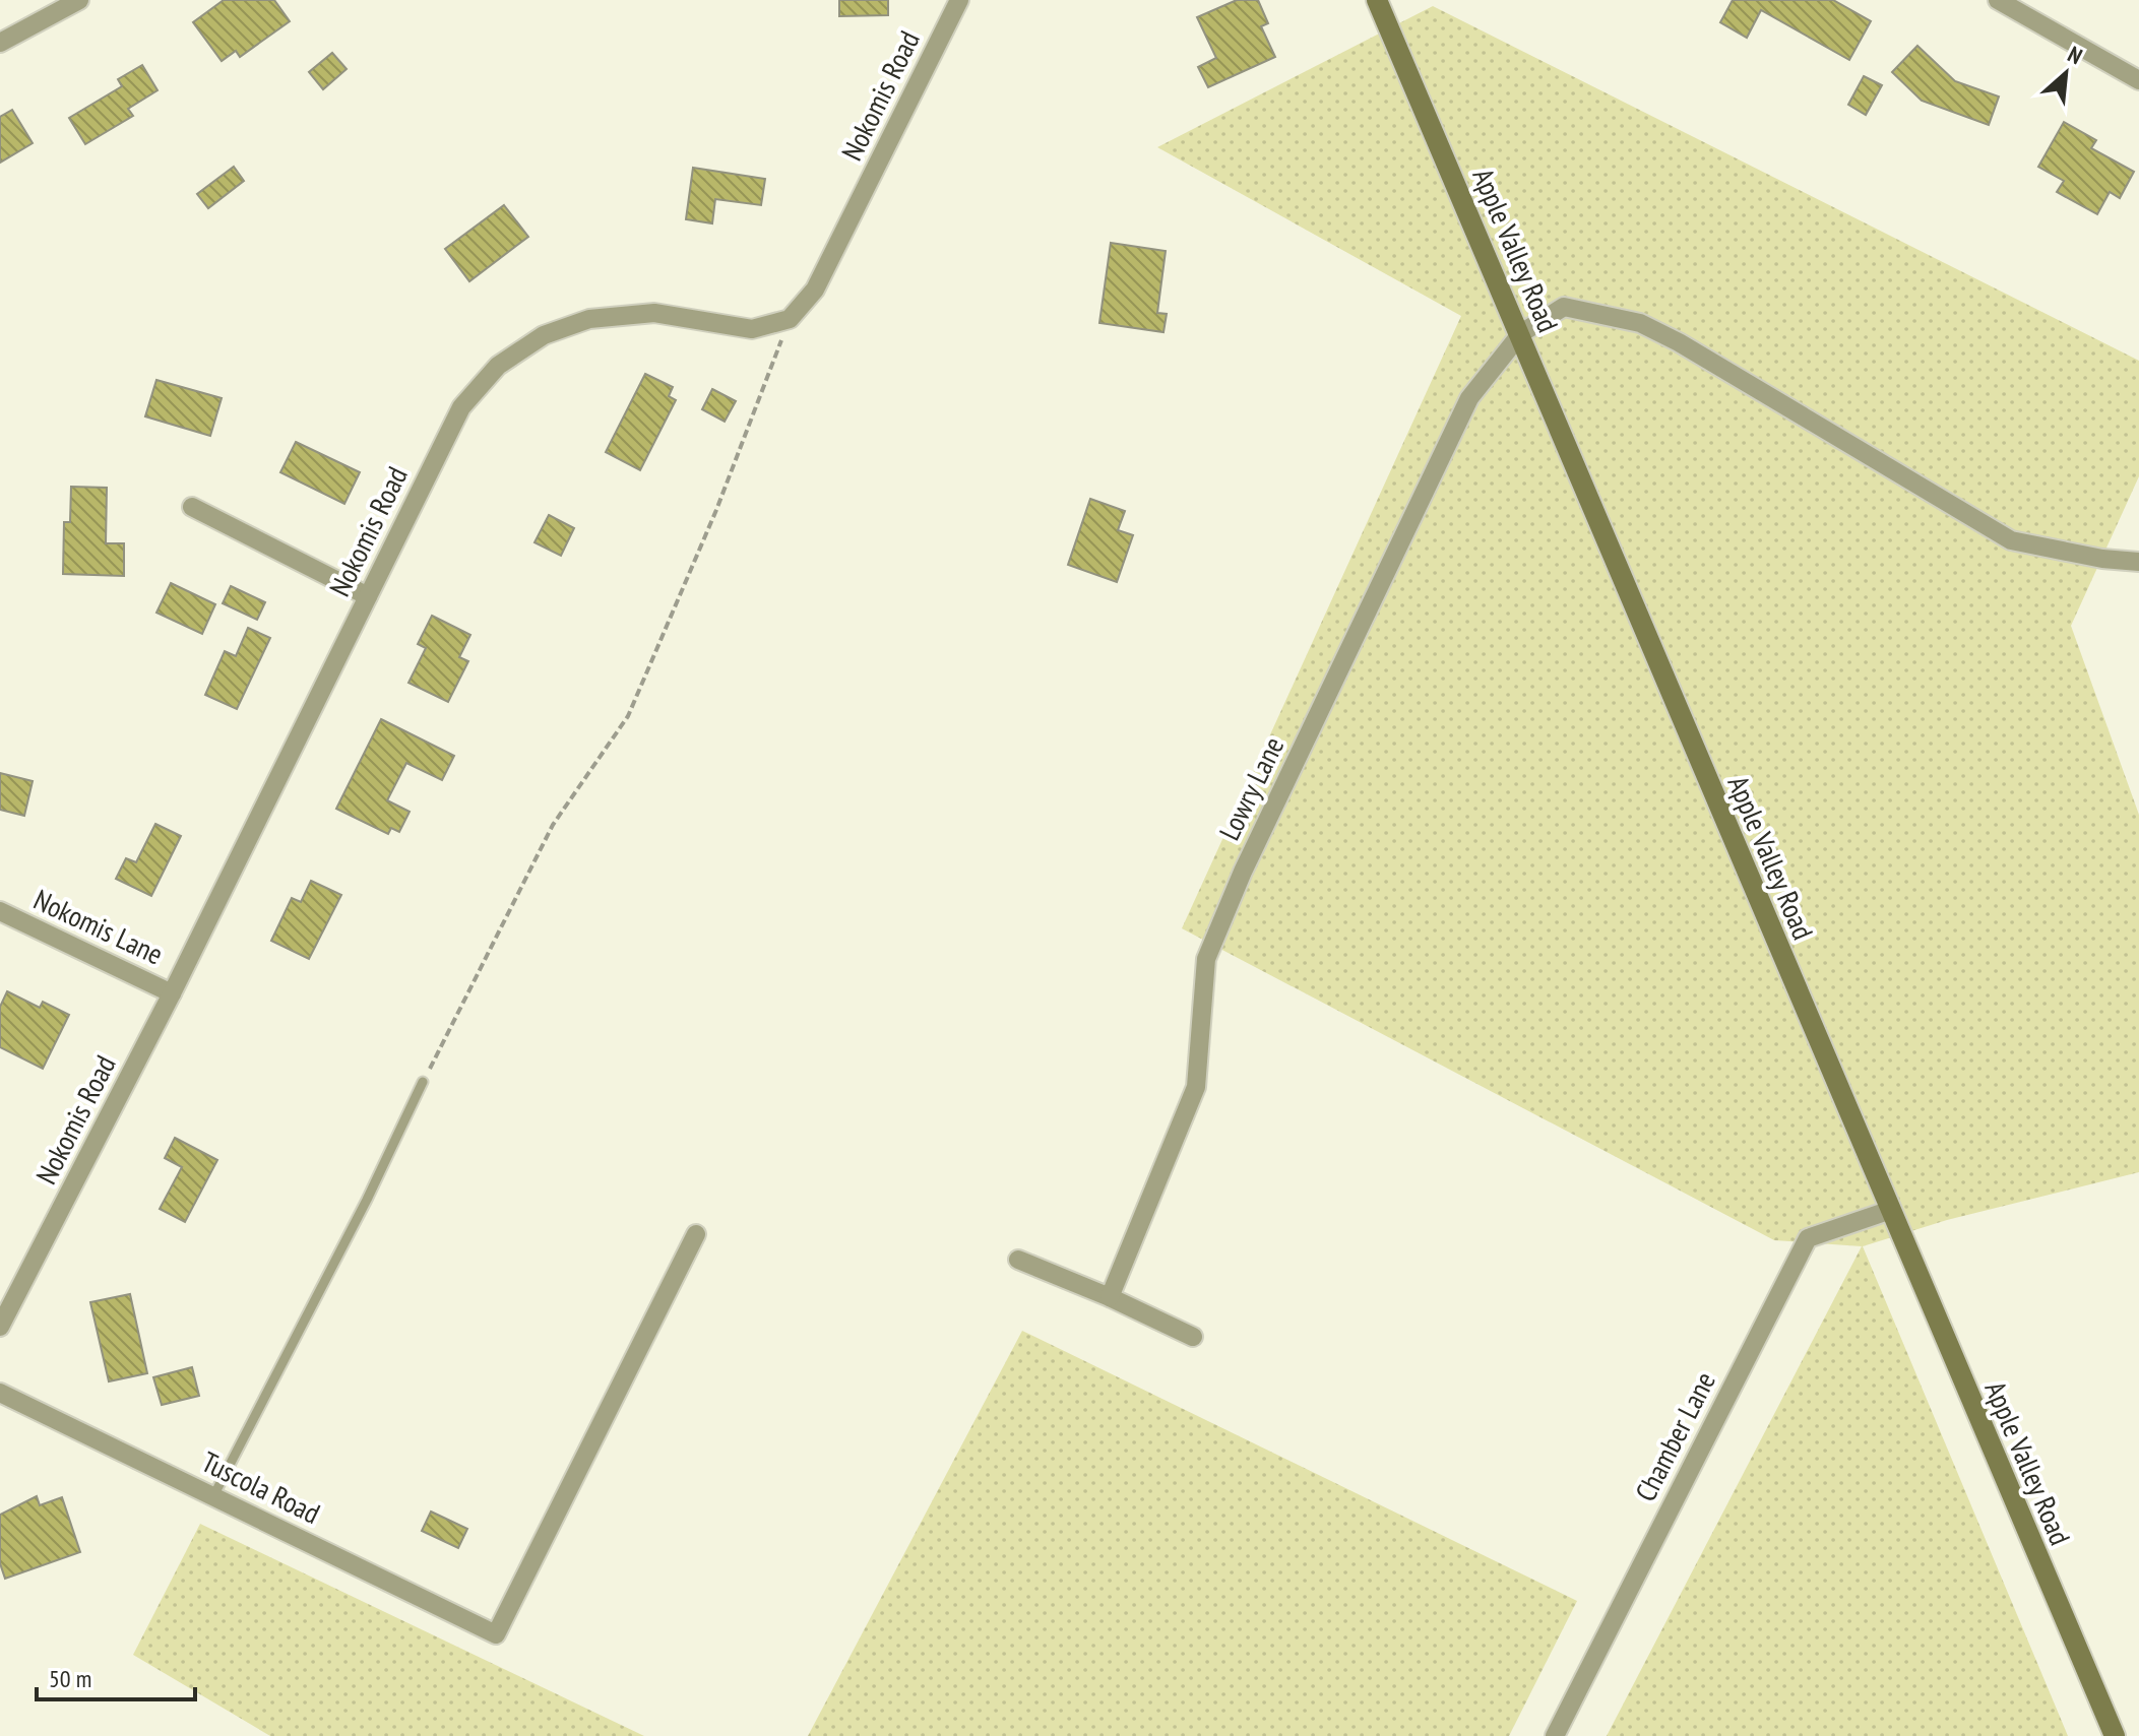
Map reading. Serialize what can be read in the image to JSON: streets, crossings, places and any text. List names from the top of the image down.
{
  "streets": {
    "main road": ["Apple Valley Road"],
    "street": [
      "Nokomis Road",
      "Lowry Lane",
      "Nokomis Lane",
      "Chamber Lane",
      "Tuscola Road"
    ]
  },
  "crossings": [
    ["Nokomis Road", "Nokomis Lane"],
    ["Apple Valley Road", "Lowry Lane"],
    ["Apple Valley Road", "Chamber Lane"]
  ],
  "scale_bar": "50 m",
  "north": "top right"
}
